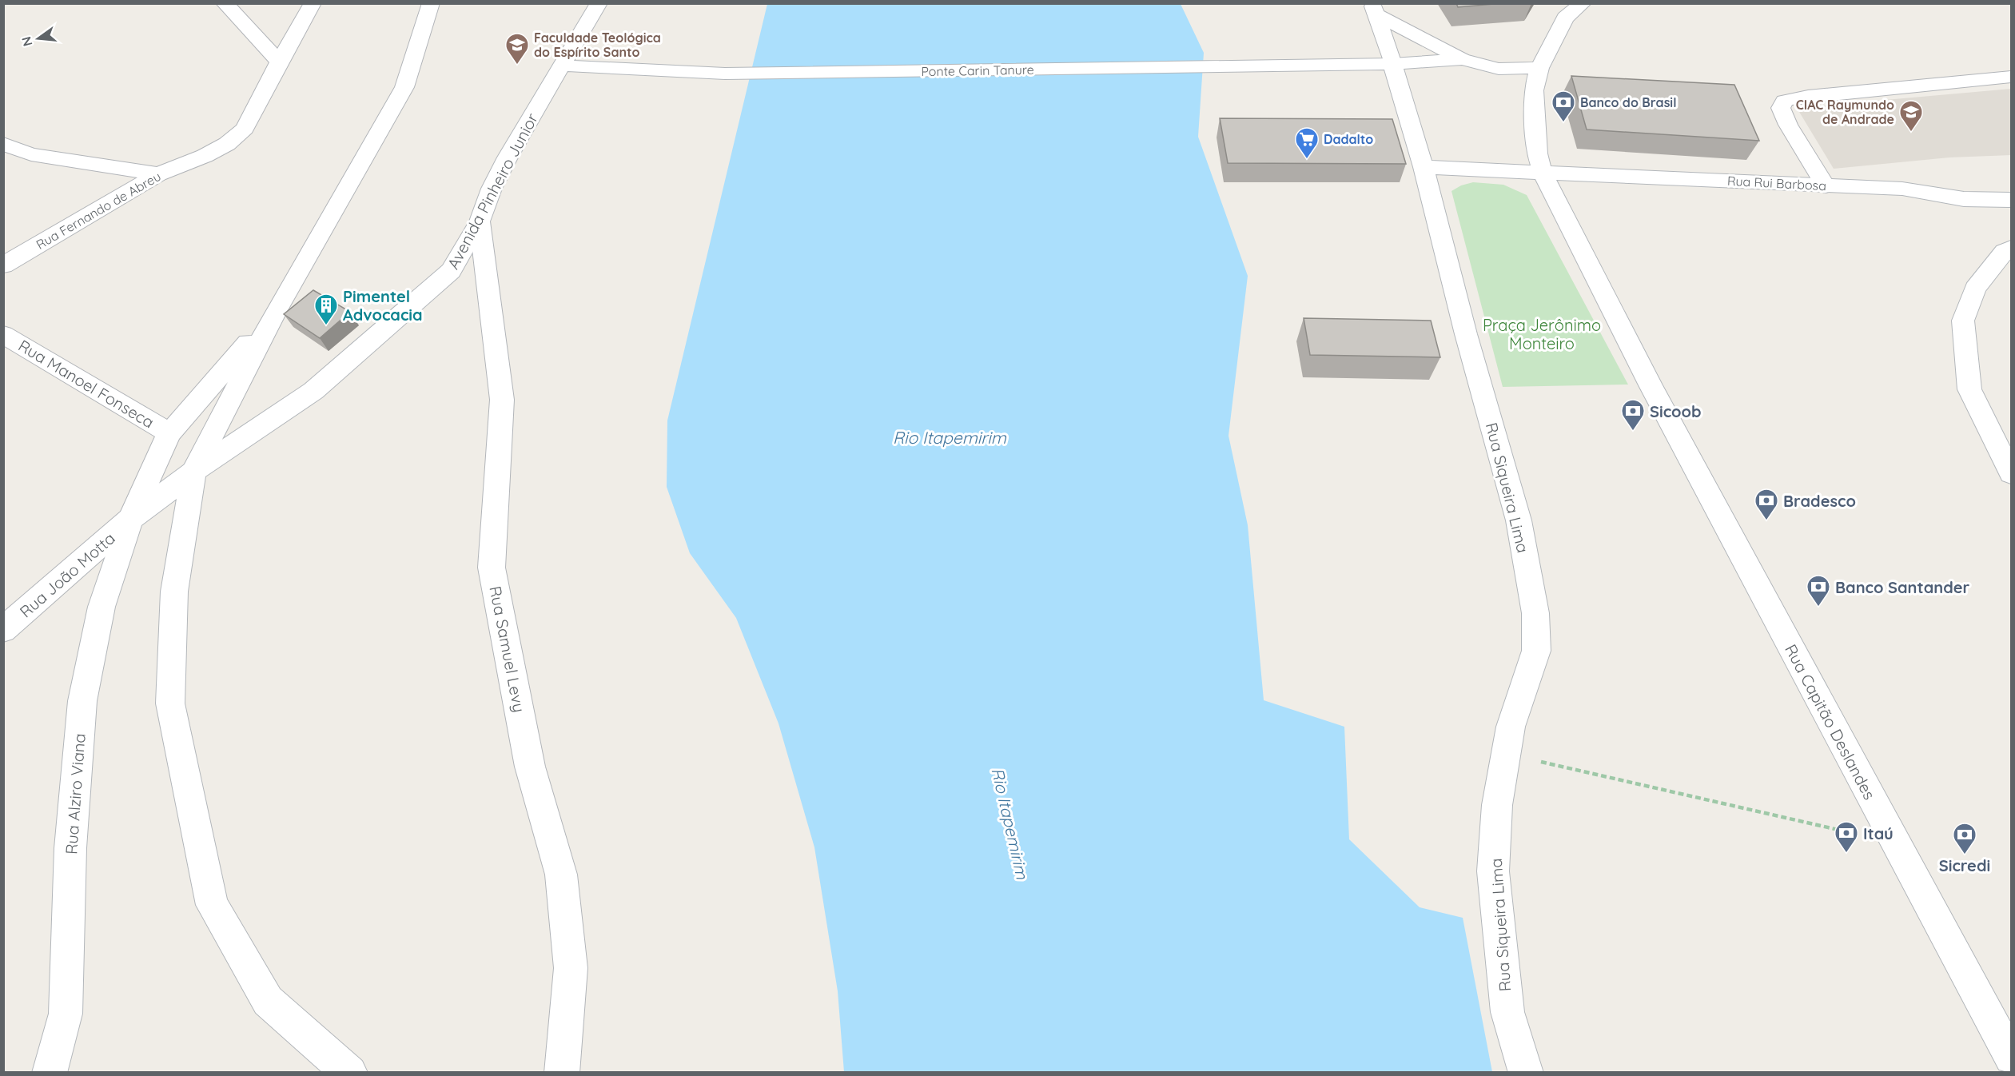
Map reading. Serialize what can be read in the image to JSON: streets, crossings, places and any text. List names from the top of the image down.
{
  "streets": {
    "main road": [
      "Ponte Carin Tanure",
      "Rua Rui Barbosa",
      "Avenida Pinheiro Junior",
      "Rua Fernando de Abreu",
      "Rua Manoel Fonseca",
      "Rua Siqueira Lima",
      "Rua João Motta",
      "Rua Samuel Levy",
      "Rua Capitão Deslandes",
      "Rua Alziro Viana"
    ]
  },
  "crossings": [
    ["Ponte Carin Tanure", "Avenida Pinheiro Junior"],
    ["Rua Rui Barbosa", "Rua Capitão Deslandes"],
    ["Avenida Pinheiro Junior", "Rua João Motta"],
    ["Avenida Pinheiro Junior", "Rua Samuel Levy"],
    ["Avenida Pinheiro Junior", "Rua Alziro Viana"],
    ["Rua Manoel Fonseca", "Rua Alziro Viana"],
    ["Rua João Motta", "Rua Alziro Viana"]
  ],
  "water": ["Rio Itapemirim"],
  "parks": ["Praça Jerônimo Monteiro"],
  "places": {
    "school or university": ["Faculdade Teológica do Espírito Santo", "CIAC Raymundo de Andrade"],
    "bank": [
      "Banco do Brasil",
      "Sicoob",
      "Bradesco",
      "Banco Santander",
      "Itaú",
      "Sicredi"
    ],
    "supermarket": ["Dadalto"],
    "building": ["Pimentel Advocacia"]
  },
  "north": "left"
}
